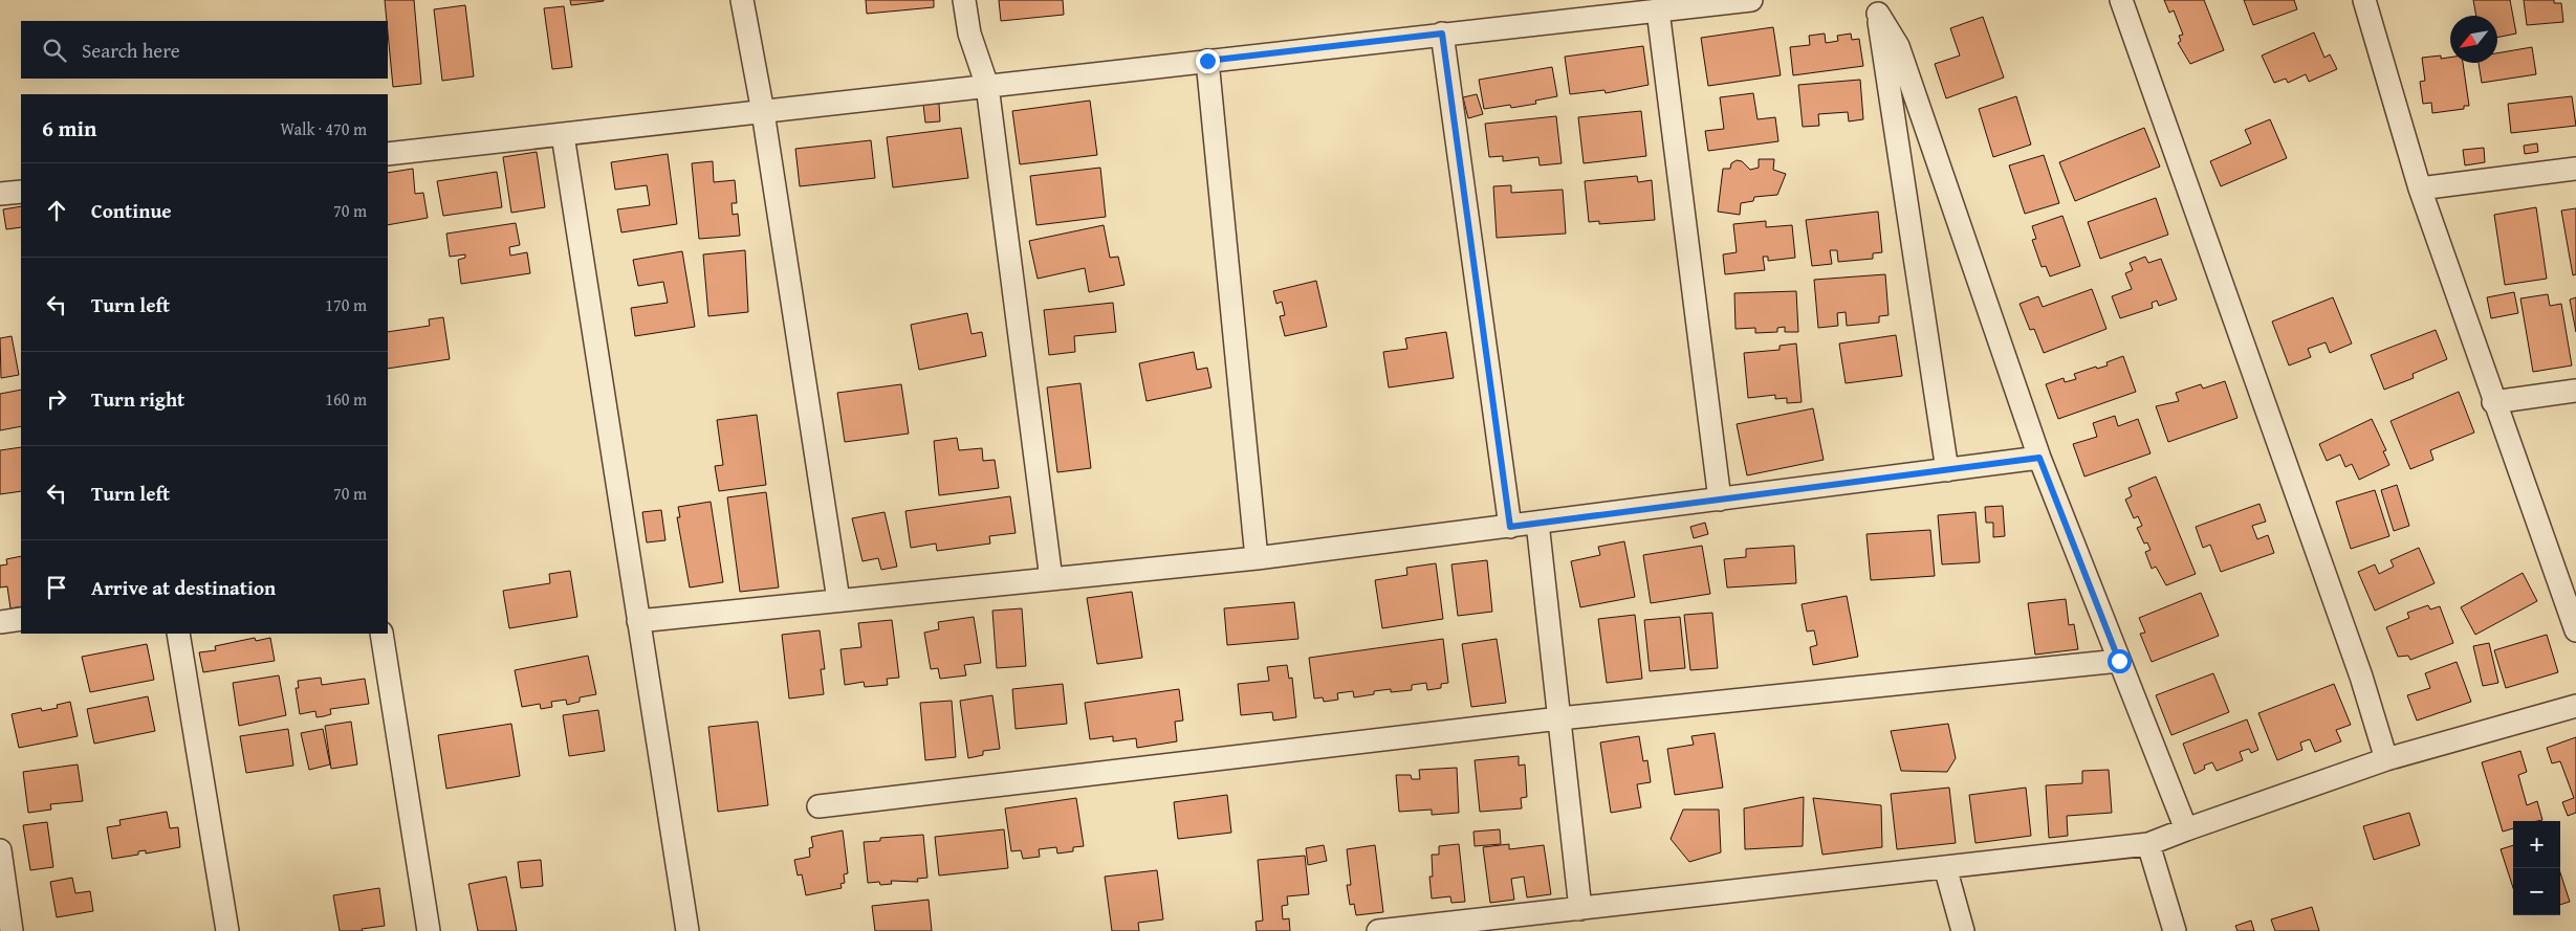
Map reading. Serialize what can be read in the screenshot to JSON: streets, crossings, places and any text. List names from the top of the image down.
{
  "north": "bottom left",
  "page": {
    "search": "Search here",
    "heading": ["6 min", "Walk · 470 m"],
    "list": [
      ["Continue", "70 m"],
      ["Turn left", "170 m"],
      ["Turn right", "160 m"],
      ["Turn left", "70 m"],
      "Arrive at destination"
    ],
    "map_buttons": ["+", "−"]
  }
}
